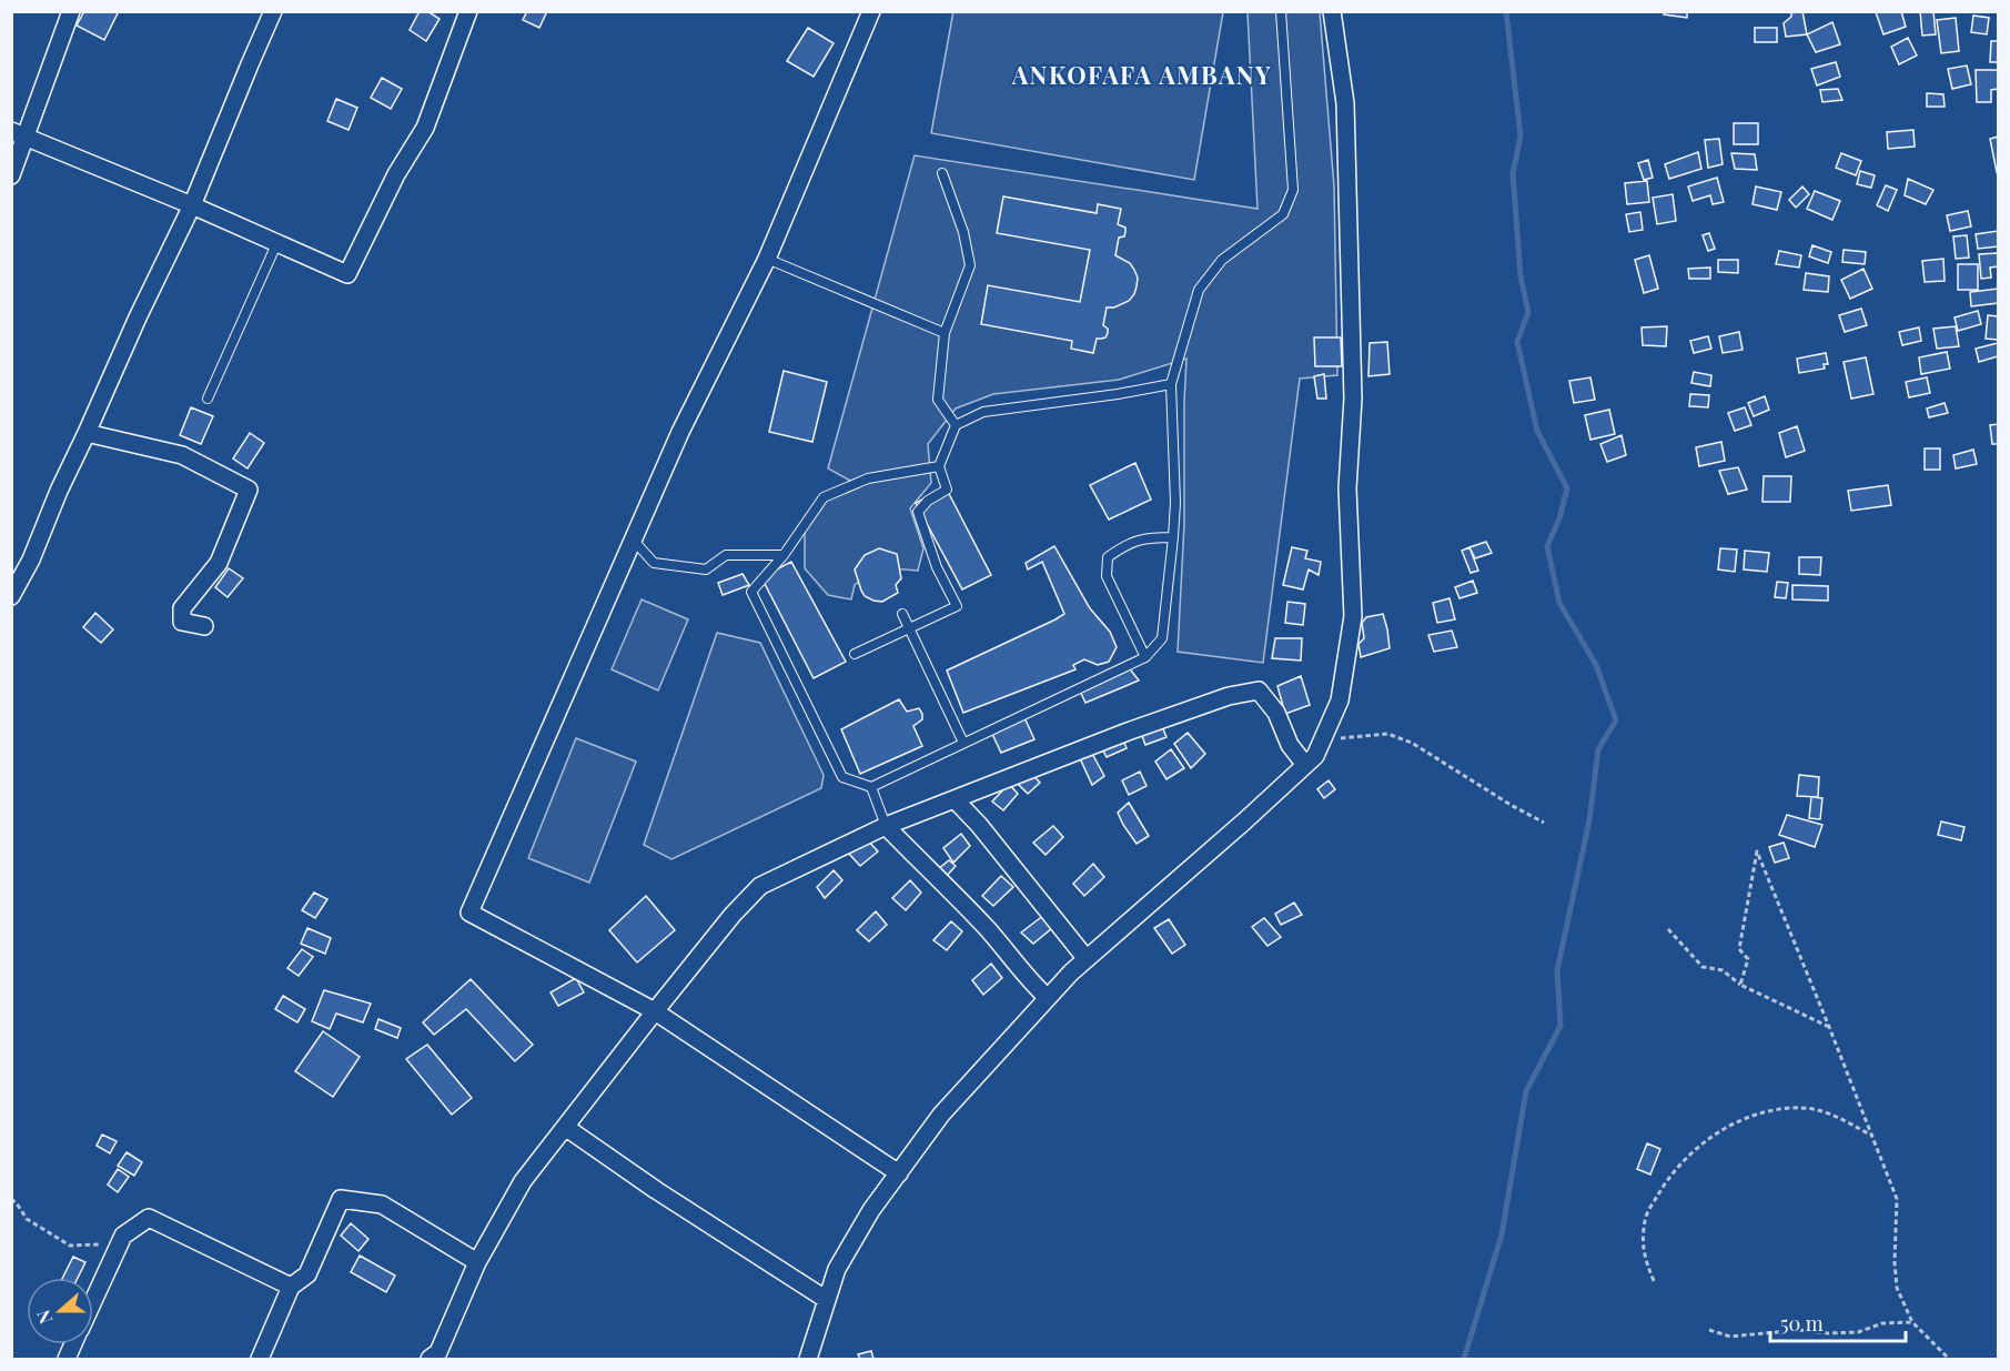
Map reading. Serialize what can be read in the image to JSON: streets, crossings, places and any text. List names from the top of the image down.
{
  "districts": ["ANKOFAFA AMBANY"],
  "scale_bar": "50 m",
  "north": "left"
}
